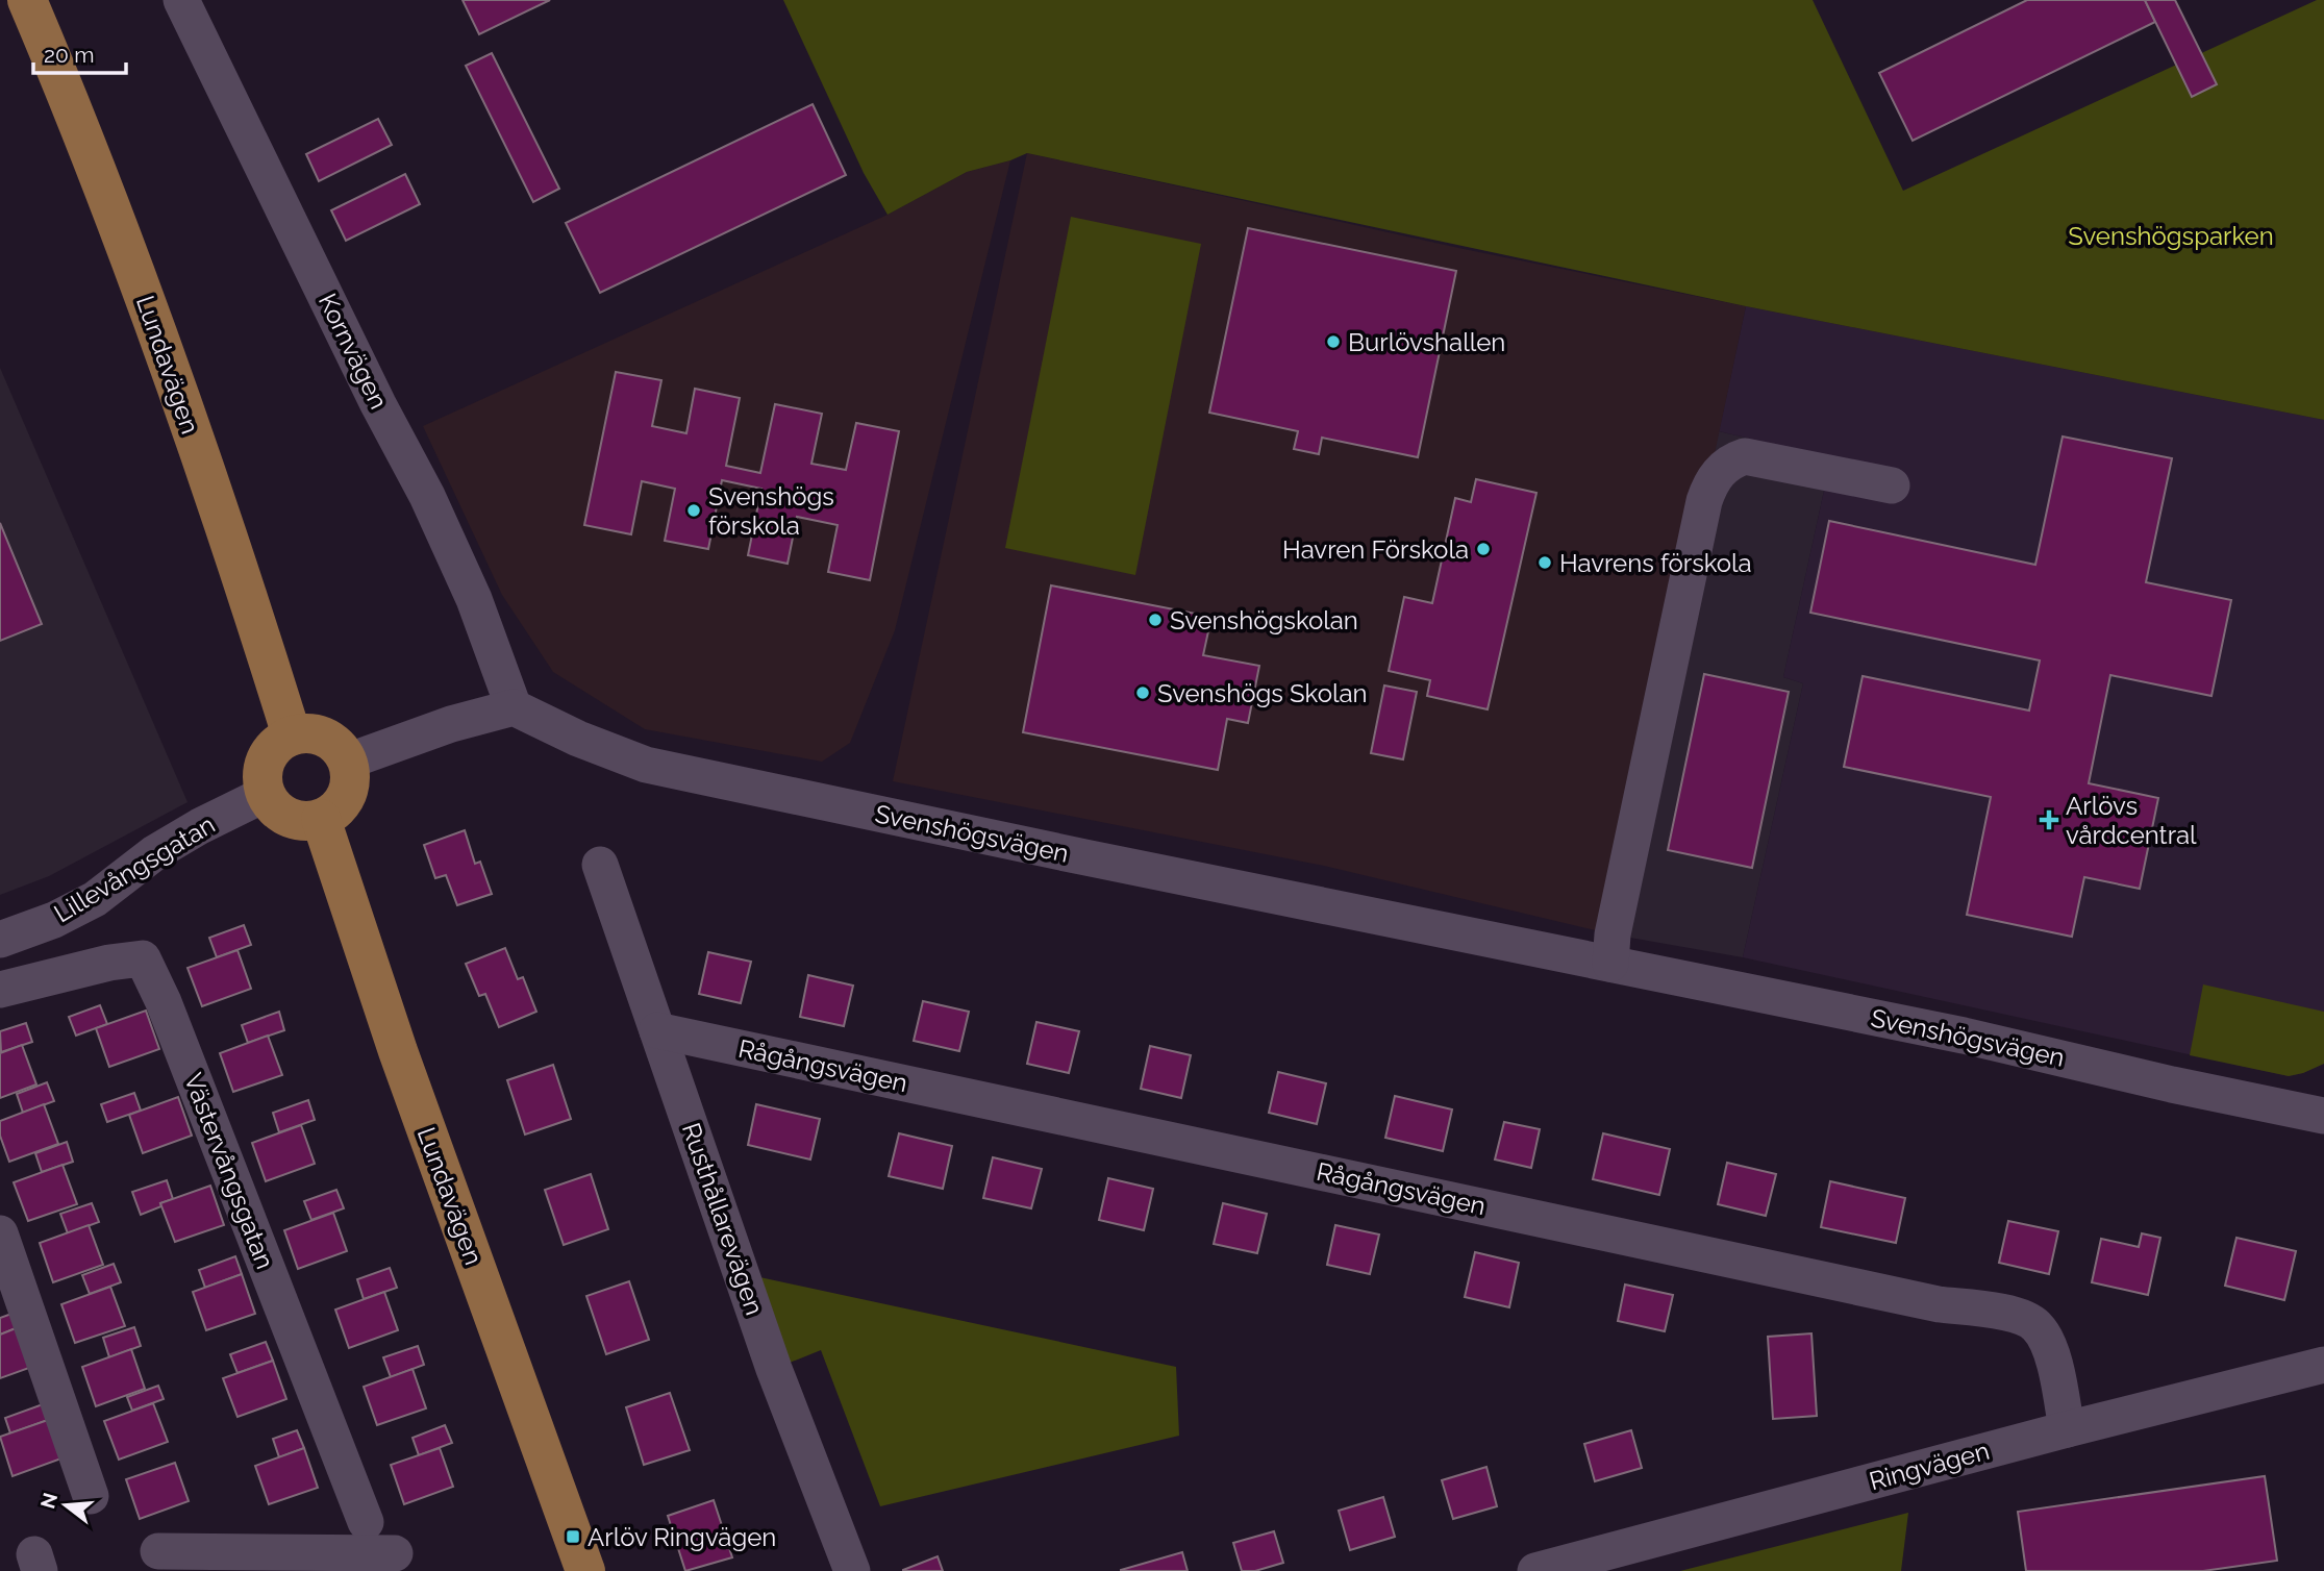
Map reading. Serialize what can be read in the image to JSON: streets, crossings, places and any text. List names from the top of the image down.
{
  "streets": {
    "main road": ["Lundavägen"],
    "street": [
      "Kornvägen",
      "Svenshögsvägen",
      "Lillevångsgatan",
      "Rågångsvägen",
      "Västervångsgatan",
      "Rusthållarevägen",
      "Ringvägen"
    ]
  },
  "crossings": [
    ["Kornvägen", "Svenshögsvägen"],
    ["Lundavägen", "Lillevångsgatan"],
    ["Rågångsvägen", "Rusthållarevägen"],
    ["Rågångsvägen", "Ringvägen"]
  ],
  "parks": ["Svenshögsparken"],
  "places": {
    "other": [
      "Burlövshallen",
      "Svenshögs förskola",
      "Havren Förskola",
      "Havrens förskola",
      "Svenshögskolan",
      "Svenshögs Skolan"
    ],
    "health": ["Arlövs vårdcentral"],
    "transit": ["Arlöv Ringvägen"]
  },
  "scale_bar": "20 m",
  "north": "left"
}
